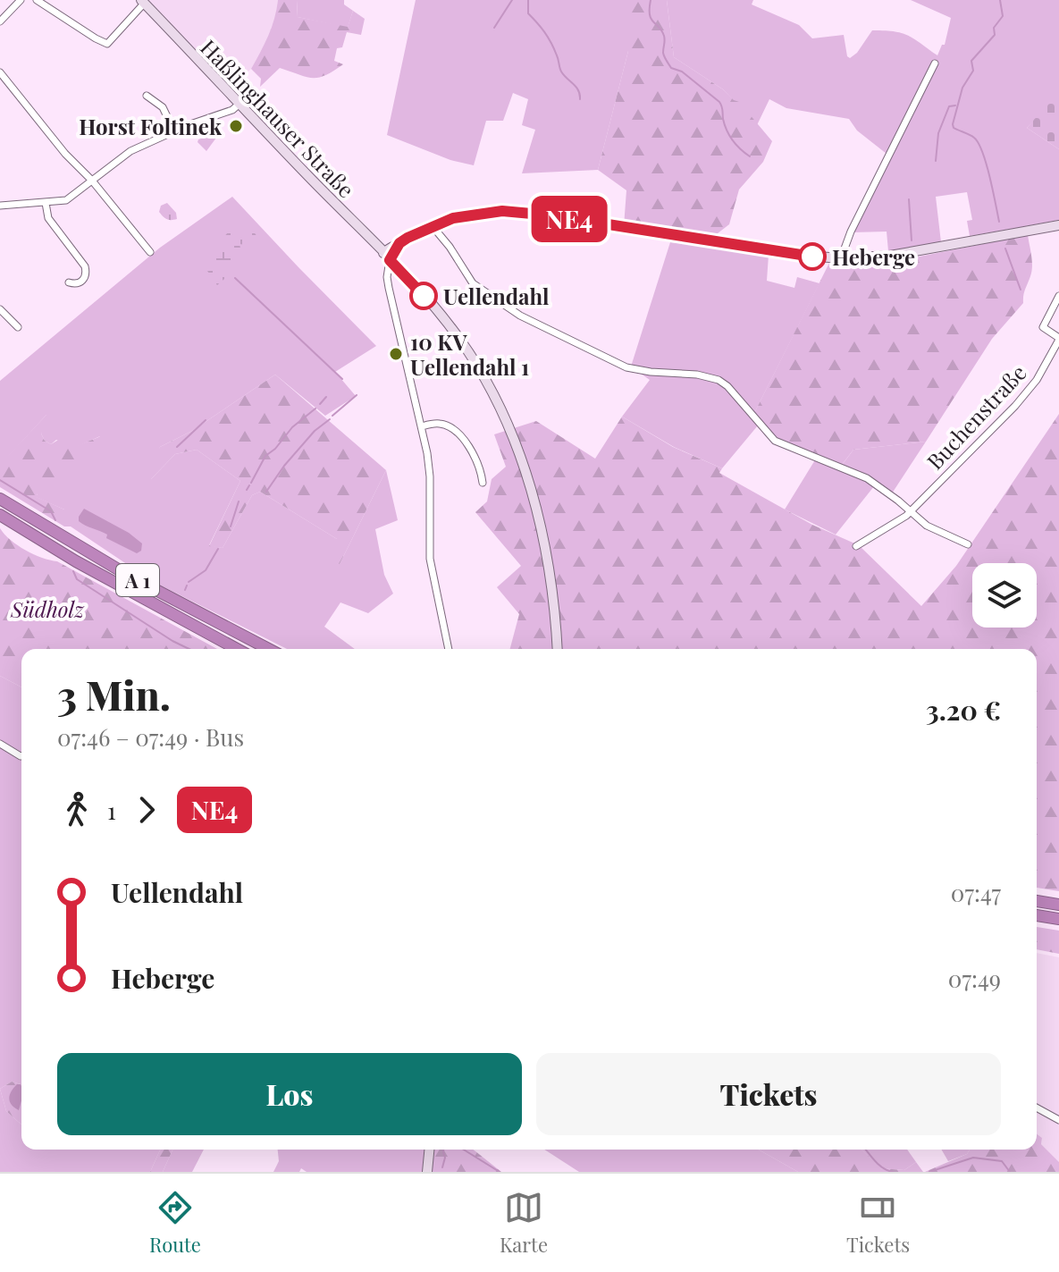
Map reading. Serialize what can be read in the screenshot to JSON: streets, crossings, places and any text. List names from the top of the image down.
{
  "streets": {
    "highway": ["A 1"],
    "main road": ["Haßlinghauser Straße"],
    "street": ["Buchenstraße"]
  },
  "parks": ["Südholz"],
  "places": [
    "Horst Foltinek",
    "Heberge",
    "Uellendahl",
    "10 KV Uellendahl 1"
  ],
  "lines": ["bus line NE4"],
  "page": {
    "on_map": "NE4",
    "heading": ["3 Min.", "07:46 – 07:49 · Bus", "3.20 €"],
    "legs": ["1", "NE4"],
    "list": [
      {
        "name": "Uellendahl",
        "value": "07:47"
      },
      {
        "name": "Heberge",
        "value": "07:49"
      }
    ],
    "buttons": ["Los", "Tickets"],
    "tabs": ["Route", "Karte", "Tickets"]
  }
}
